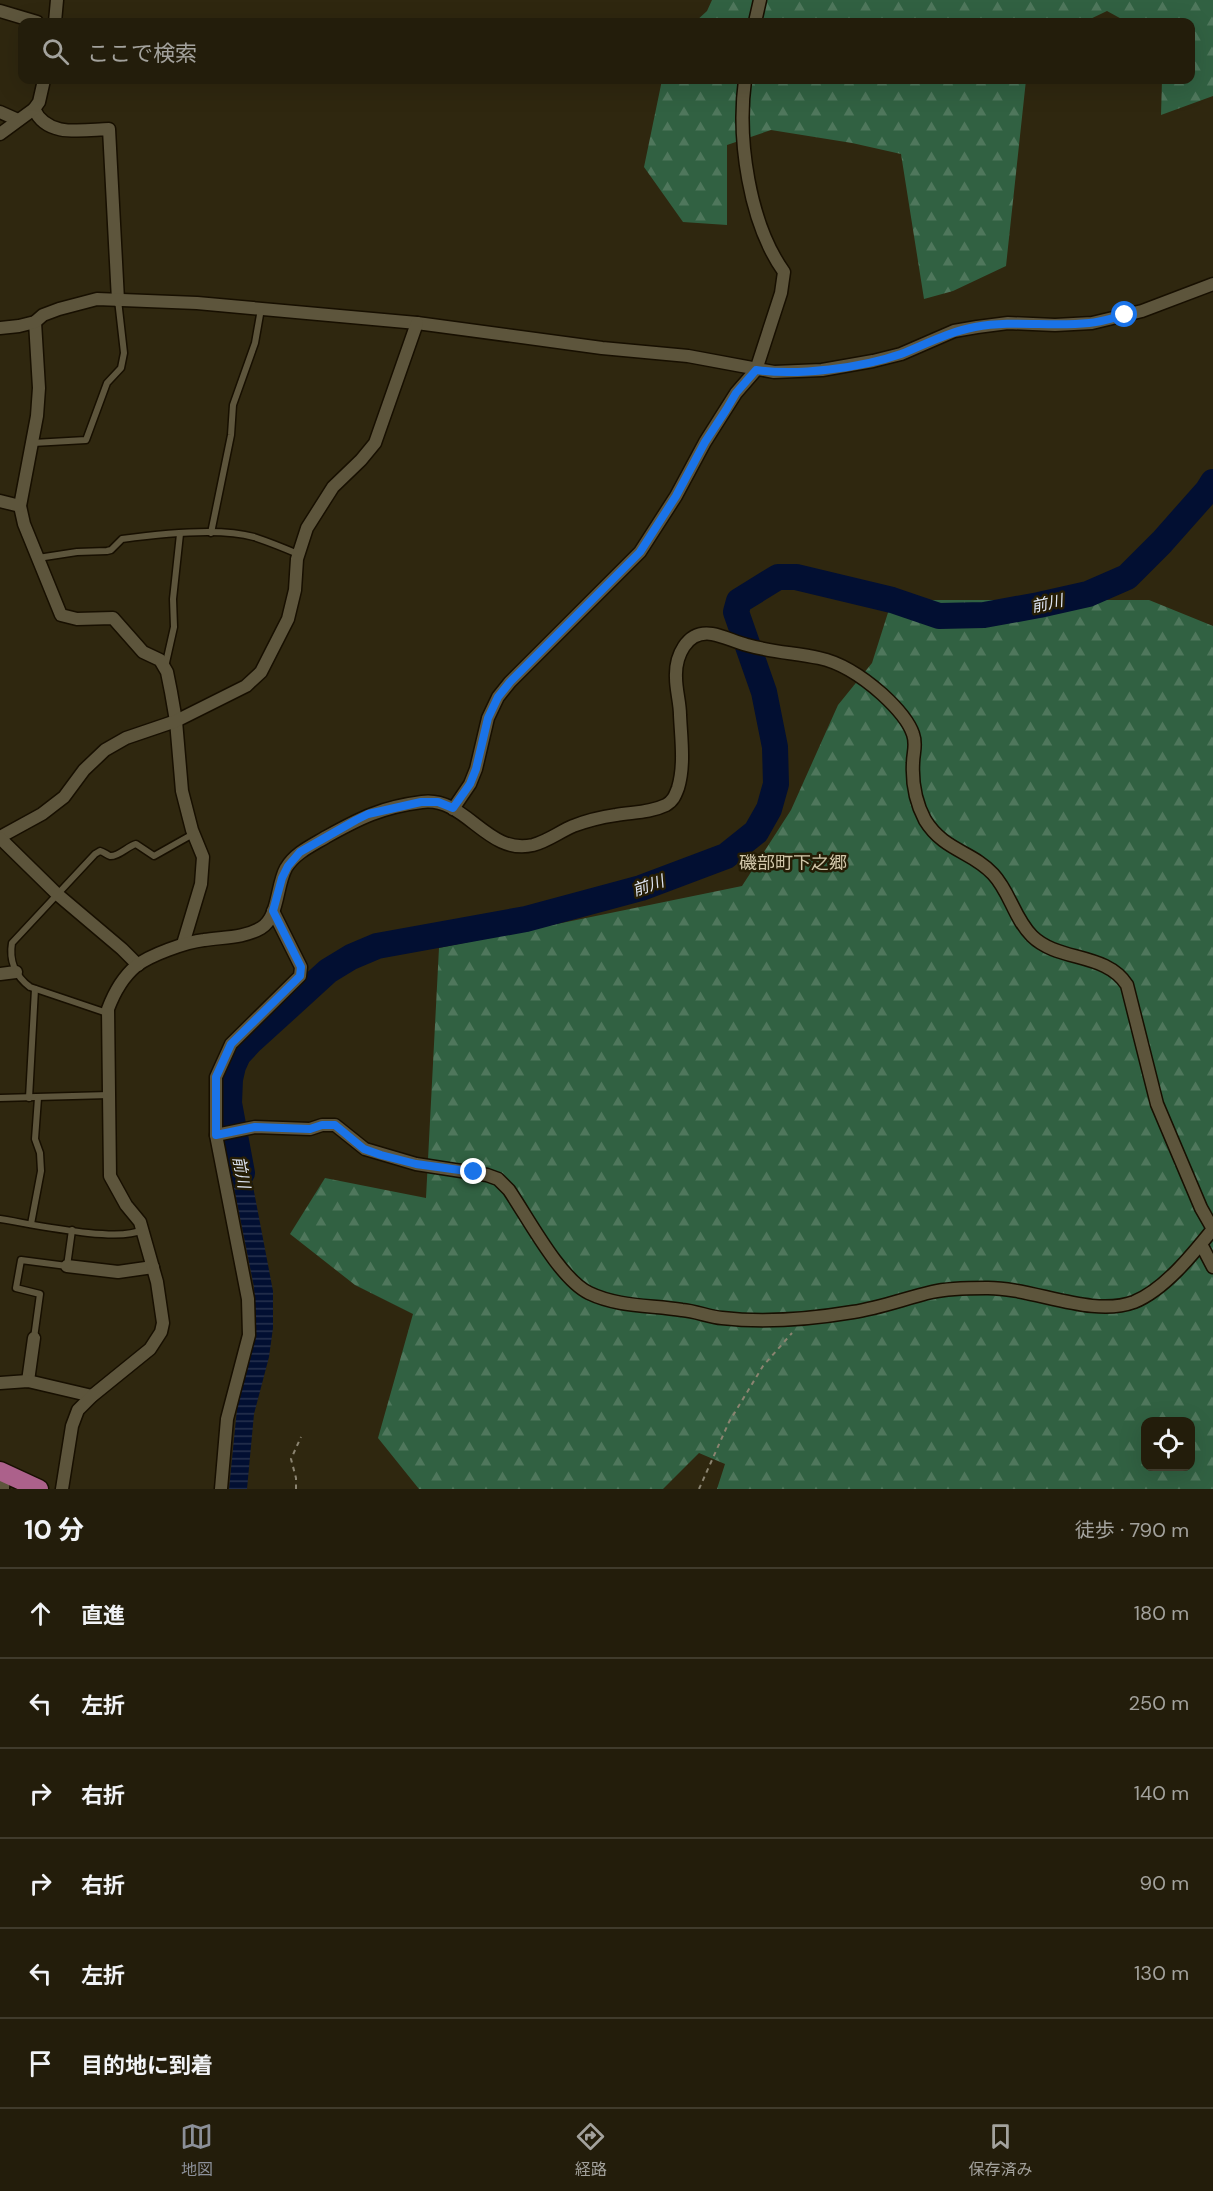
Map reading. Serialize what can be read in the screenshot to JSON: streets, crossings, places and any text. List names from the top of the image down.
{
  "districts": ["磯部町下之郷"],
  "water": ["前川"],
  "page": {
    "search": "ここで検索",
    "heading": ["10 分", "徒歩 · 790 m"],
    "list": [
      ["直進", "180 m"],
      ["左折", "250 m"],
      ["右折", "140 m"],
      ["右折", "90 m"],
      ["左折", "130 m"],
      "目的地に到着"
    ],
    "nav": ["地図", "経路", "保存済み"]
  }
}
